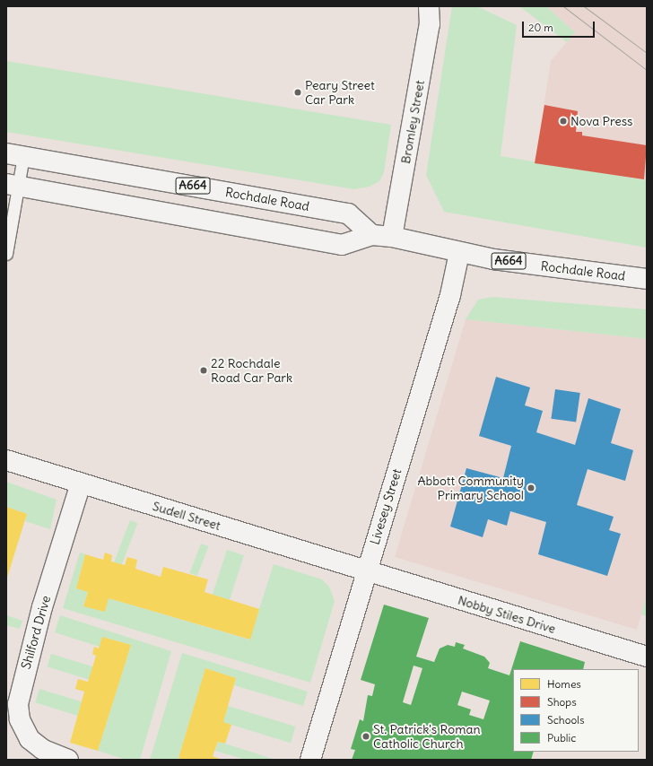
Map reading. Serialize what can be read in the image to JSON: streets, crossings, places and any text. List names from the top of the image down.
{
  "streets": {
    "main road": [
      "Bromley Street",
      "A664",
      "Rochdale Road",
      "Livesey Street",
      "Sudell Street",
      "Nobby Stiles Drive",
      "Shilford Drive"
    ]
  },
  "crossings": [
    ["Bromley Street", "Rochdale Road"],
    ["Rochdale Road", "Livesey Street"],
    ["Livesey Street", "Sudell Street"],
    ["Livesey Street", "Nobby Stiles Drive"],
    ["Sudell Street", "Nobby Stiles Drive"],
    ["Sudell Street", "Shilford Drive"]
  ],
  "places": [
    "Peary Street Car Park",
    "Nova Press",
    "22 Rochdale Road Car Park",
    "Abbott Community Primary School",
    "St. Patrick's Roman Catholic Church"
  ],
  "legend": [
    "Homes",
    "Shops",
    "Schools",
    "Public"
  ],
  "scale_bar": "20 m"
}
